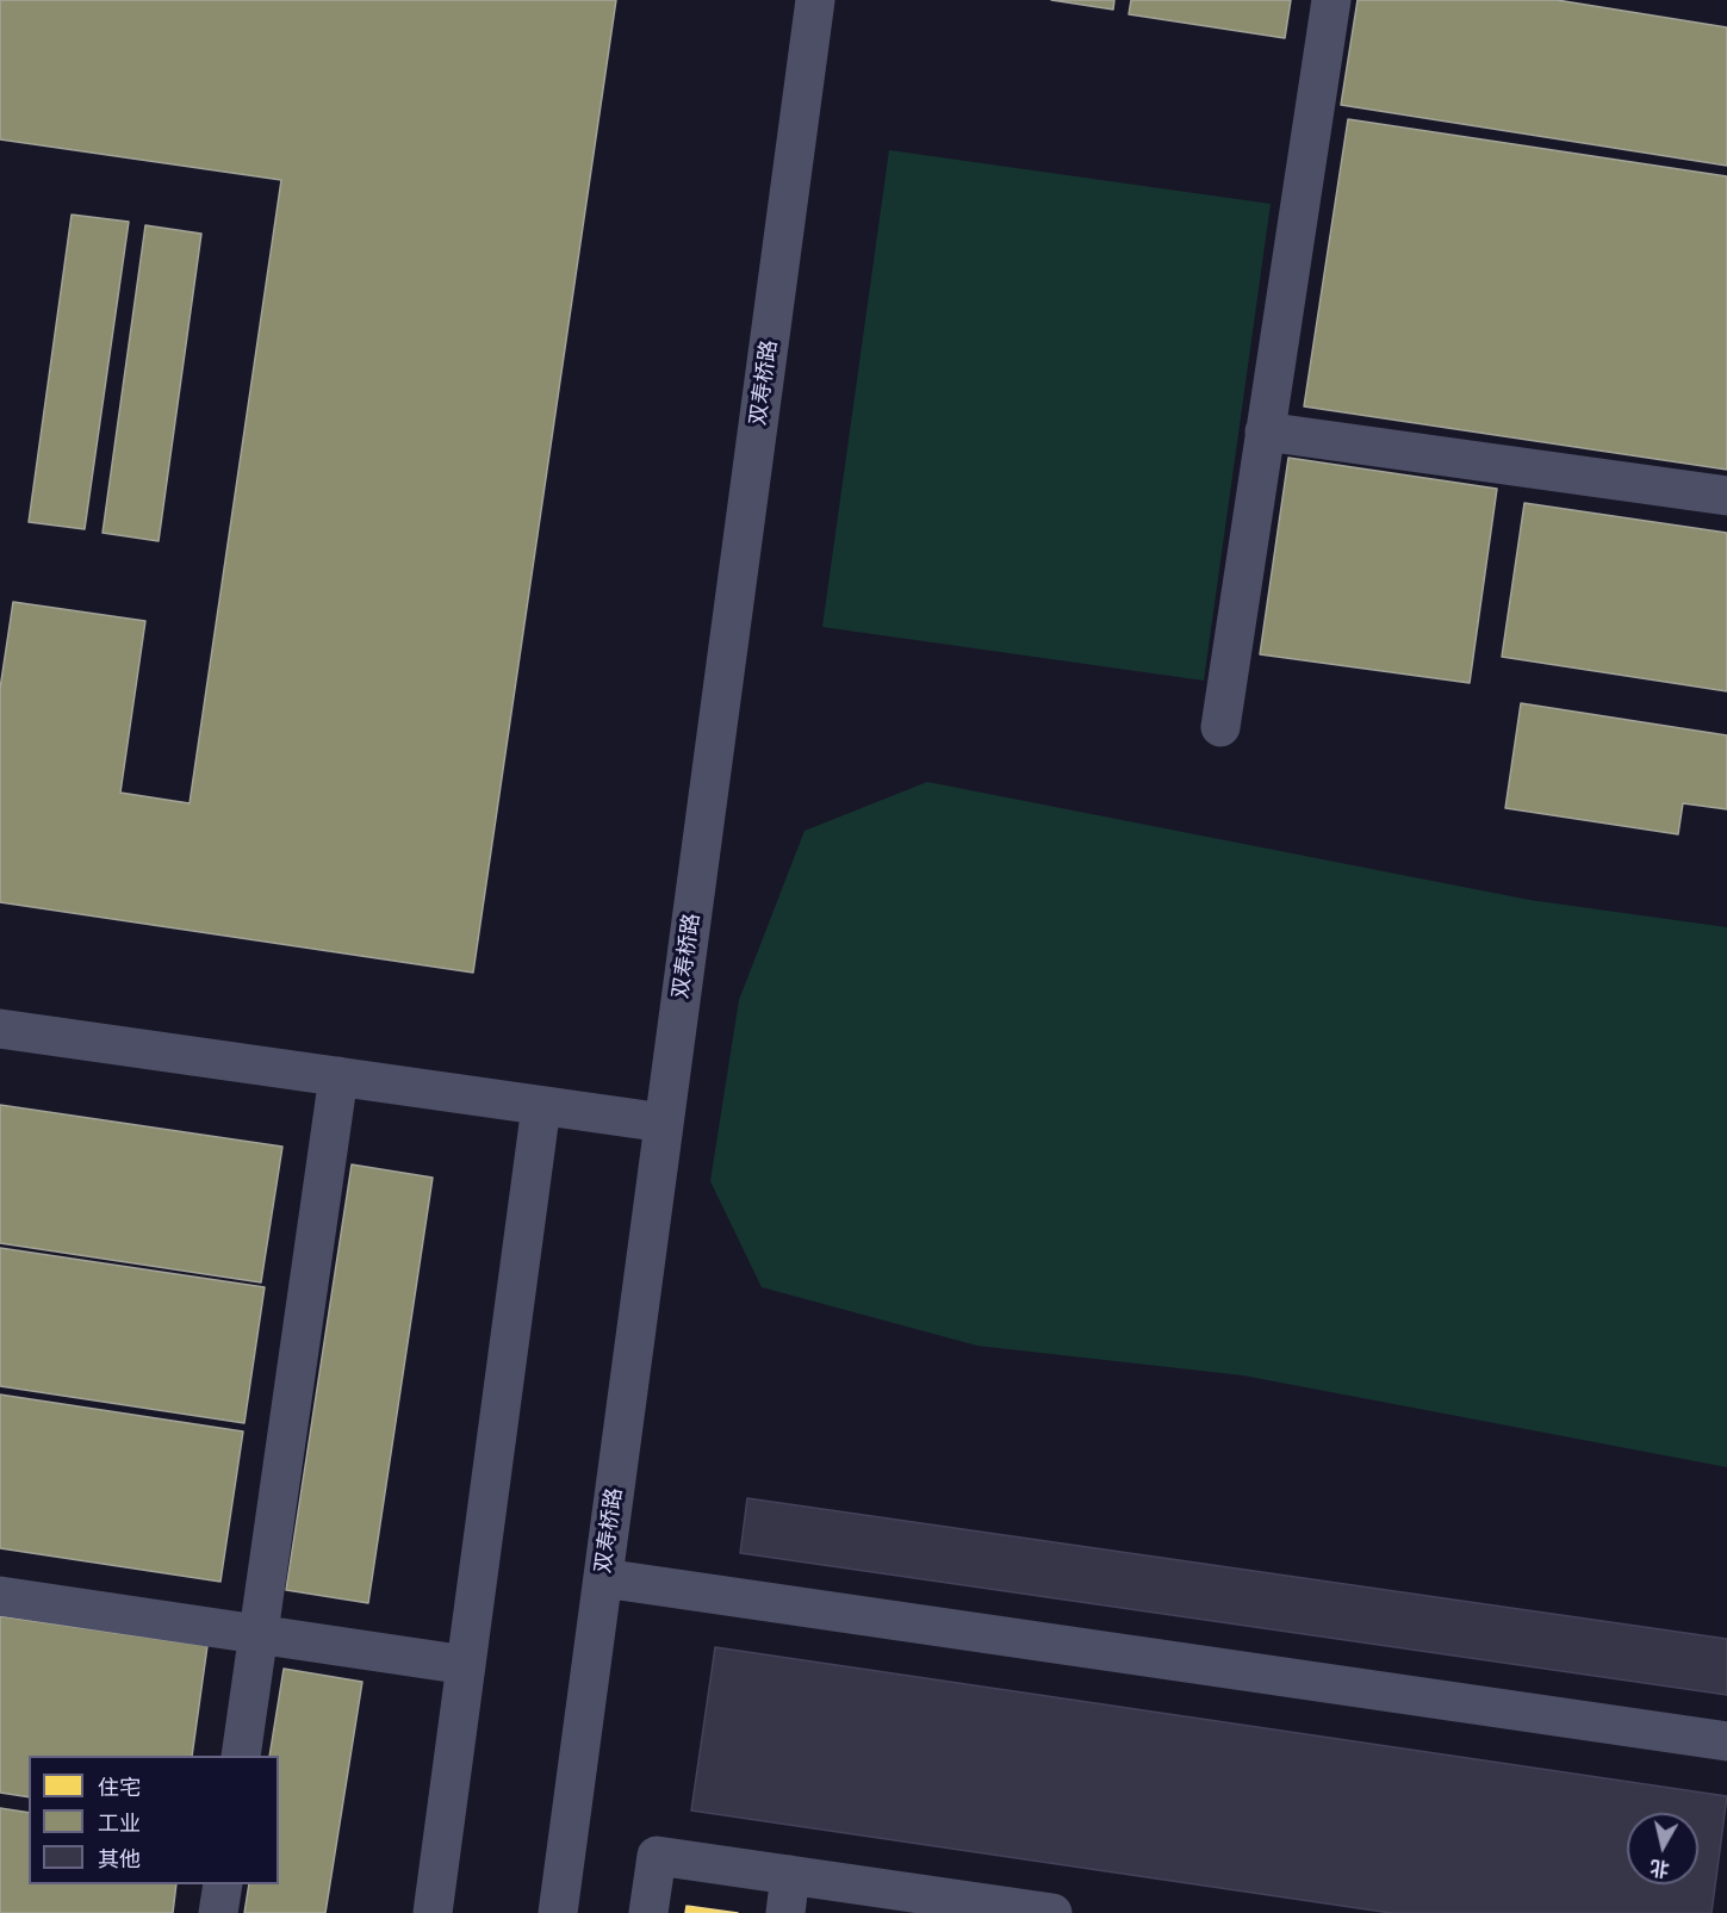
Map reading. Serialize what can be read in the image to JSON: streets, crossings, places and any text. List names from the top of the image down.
{
  "streets": {
    "street": ["双寿桥路"]
  },
  "legend": ["住宅", "工业", "其他"],
  "north": "bottom"
}
